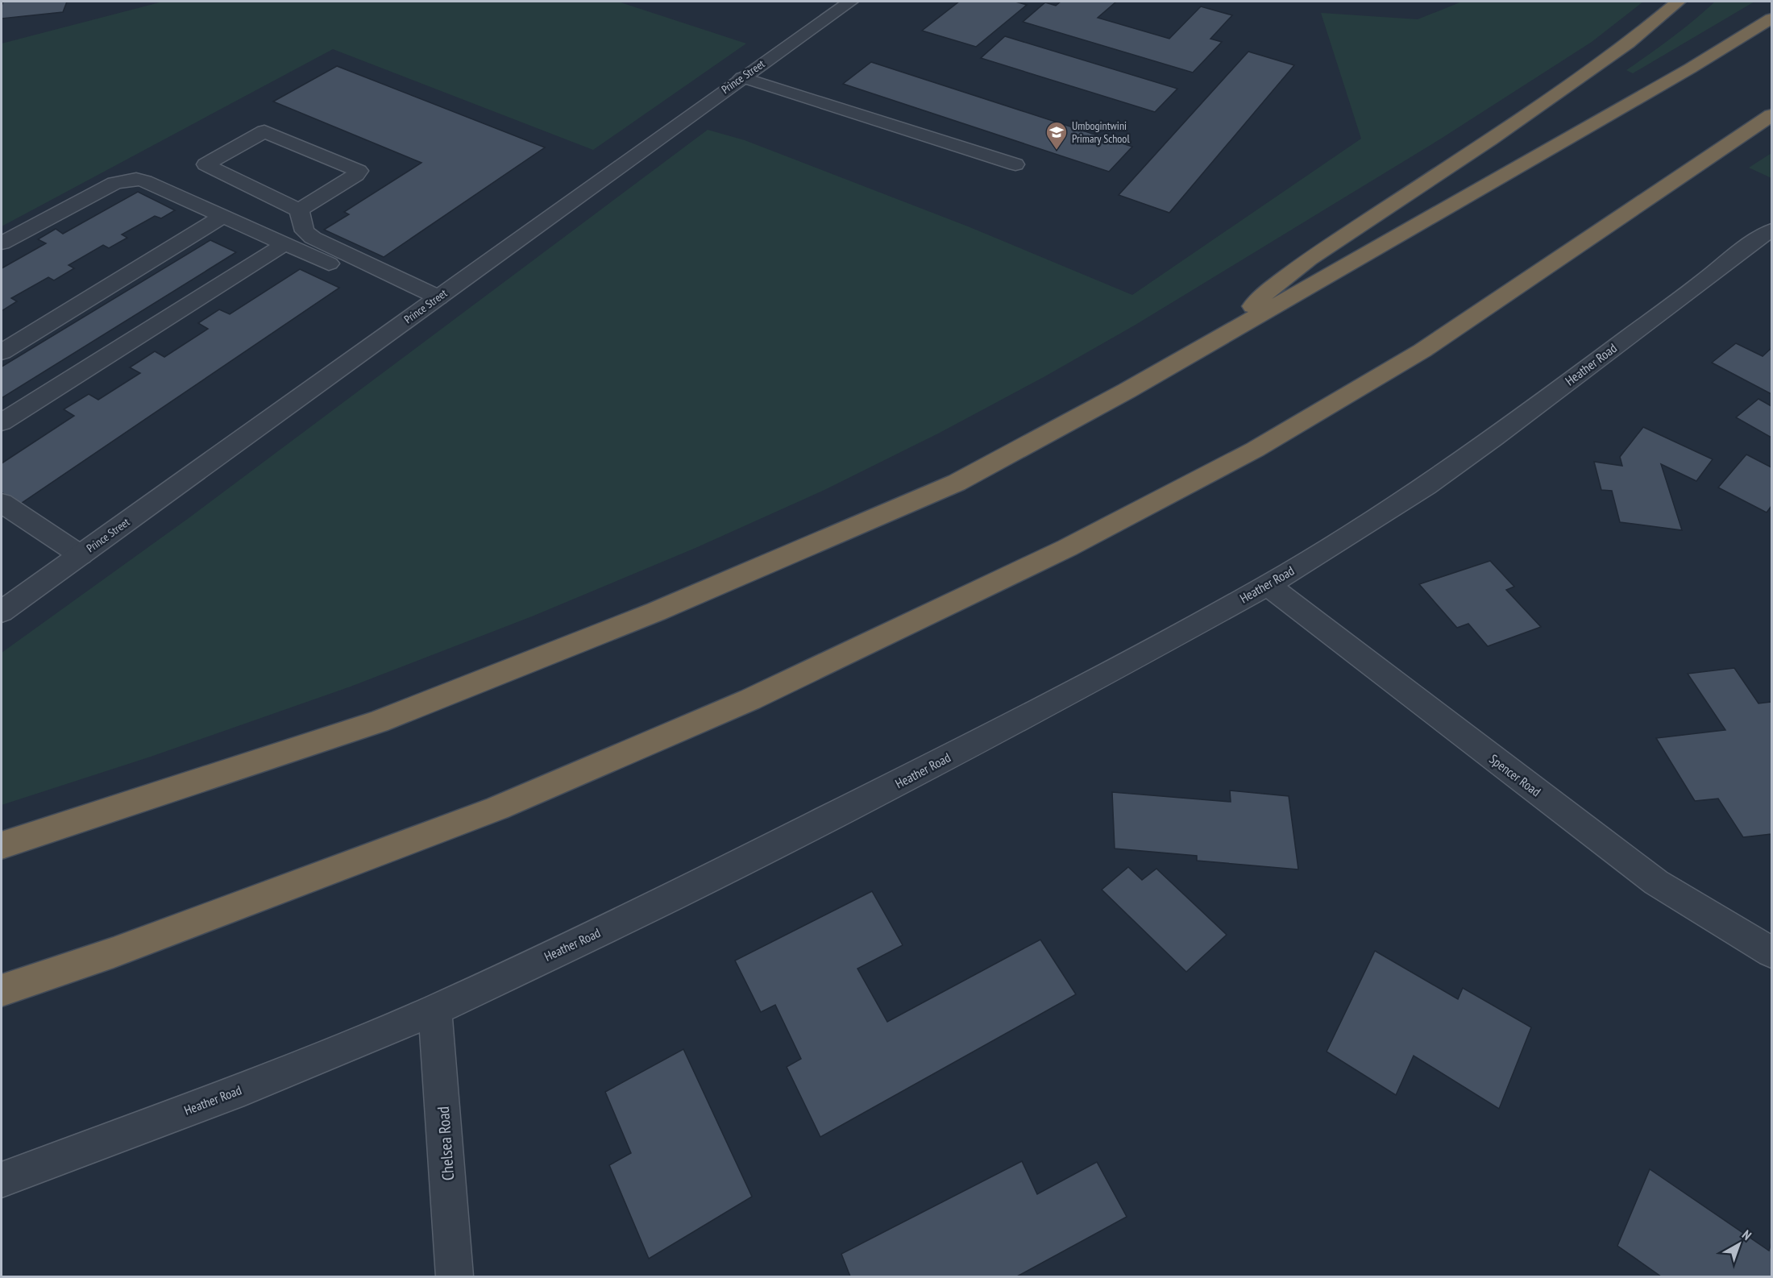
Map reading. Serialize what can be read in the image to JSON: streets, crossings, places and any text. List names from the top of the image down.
{
  "streets": {
    "street": [
      "Prince Street",
      "Heather Road",
      "Spencer Road",
      "Chelsea Road"
    ]
  },
  "crossings": [
    ["Heather Road", "Spencer Road"],
    ["Heather Road", "Chelsea Road"]
  ],
  "places": {
    "school or university": ["Umbogintwini Primary School"]
  },
  "north": "top right"
}
